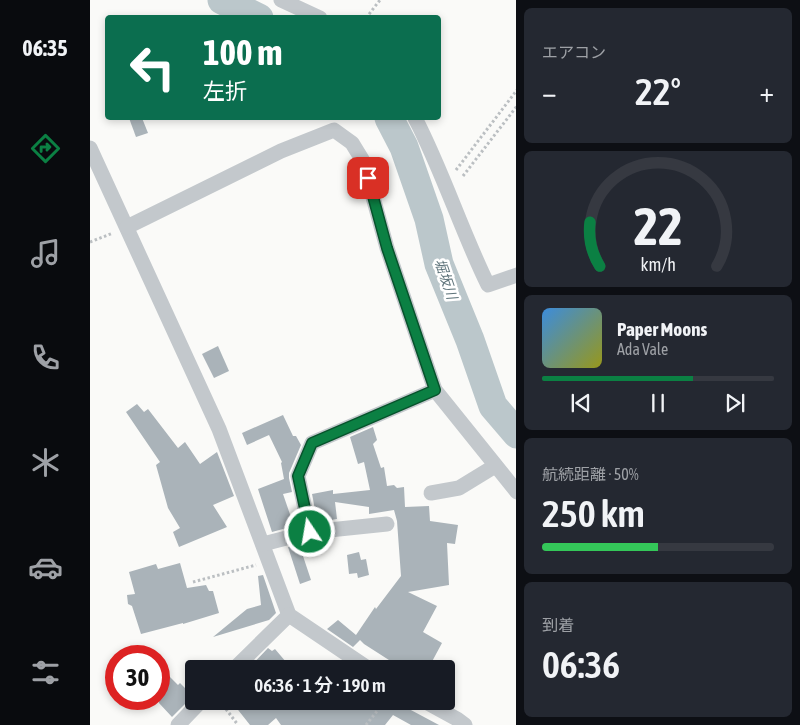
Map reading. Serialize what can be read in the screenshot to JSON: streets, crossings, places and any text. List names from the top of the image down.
{
  "water": ["堀坂川"],
  "page": {
    "tabs": "06:35",
    "tile": [
      "エアコン",
      ["航続距離 · 50%", "250 km"],
      ["到着", "06:36"]
    ],
    "turn": ["100 m", "左折"],
    "heat": ["−", "22°", "+"],
    "song": ["Paper Moons", "Ada Vale"],
    "limit": "30",
    "trip": "06:36 · 1 分 · 190 m",
    "gauge": ["22", "km/h"]
  }
}
